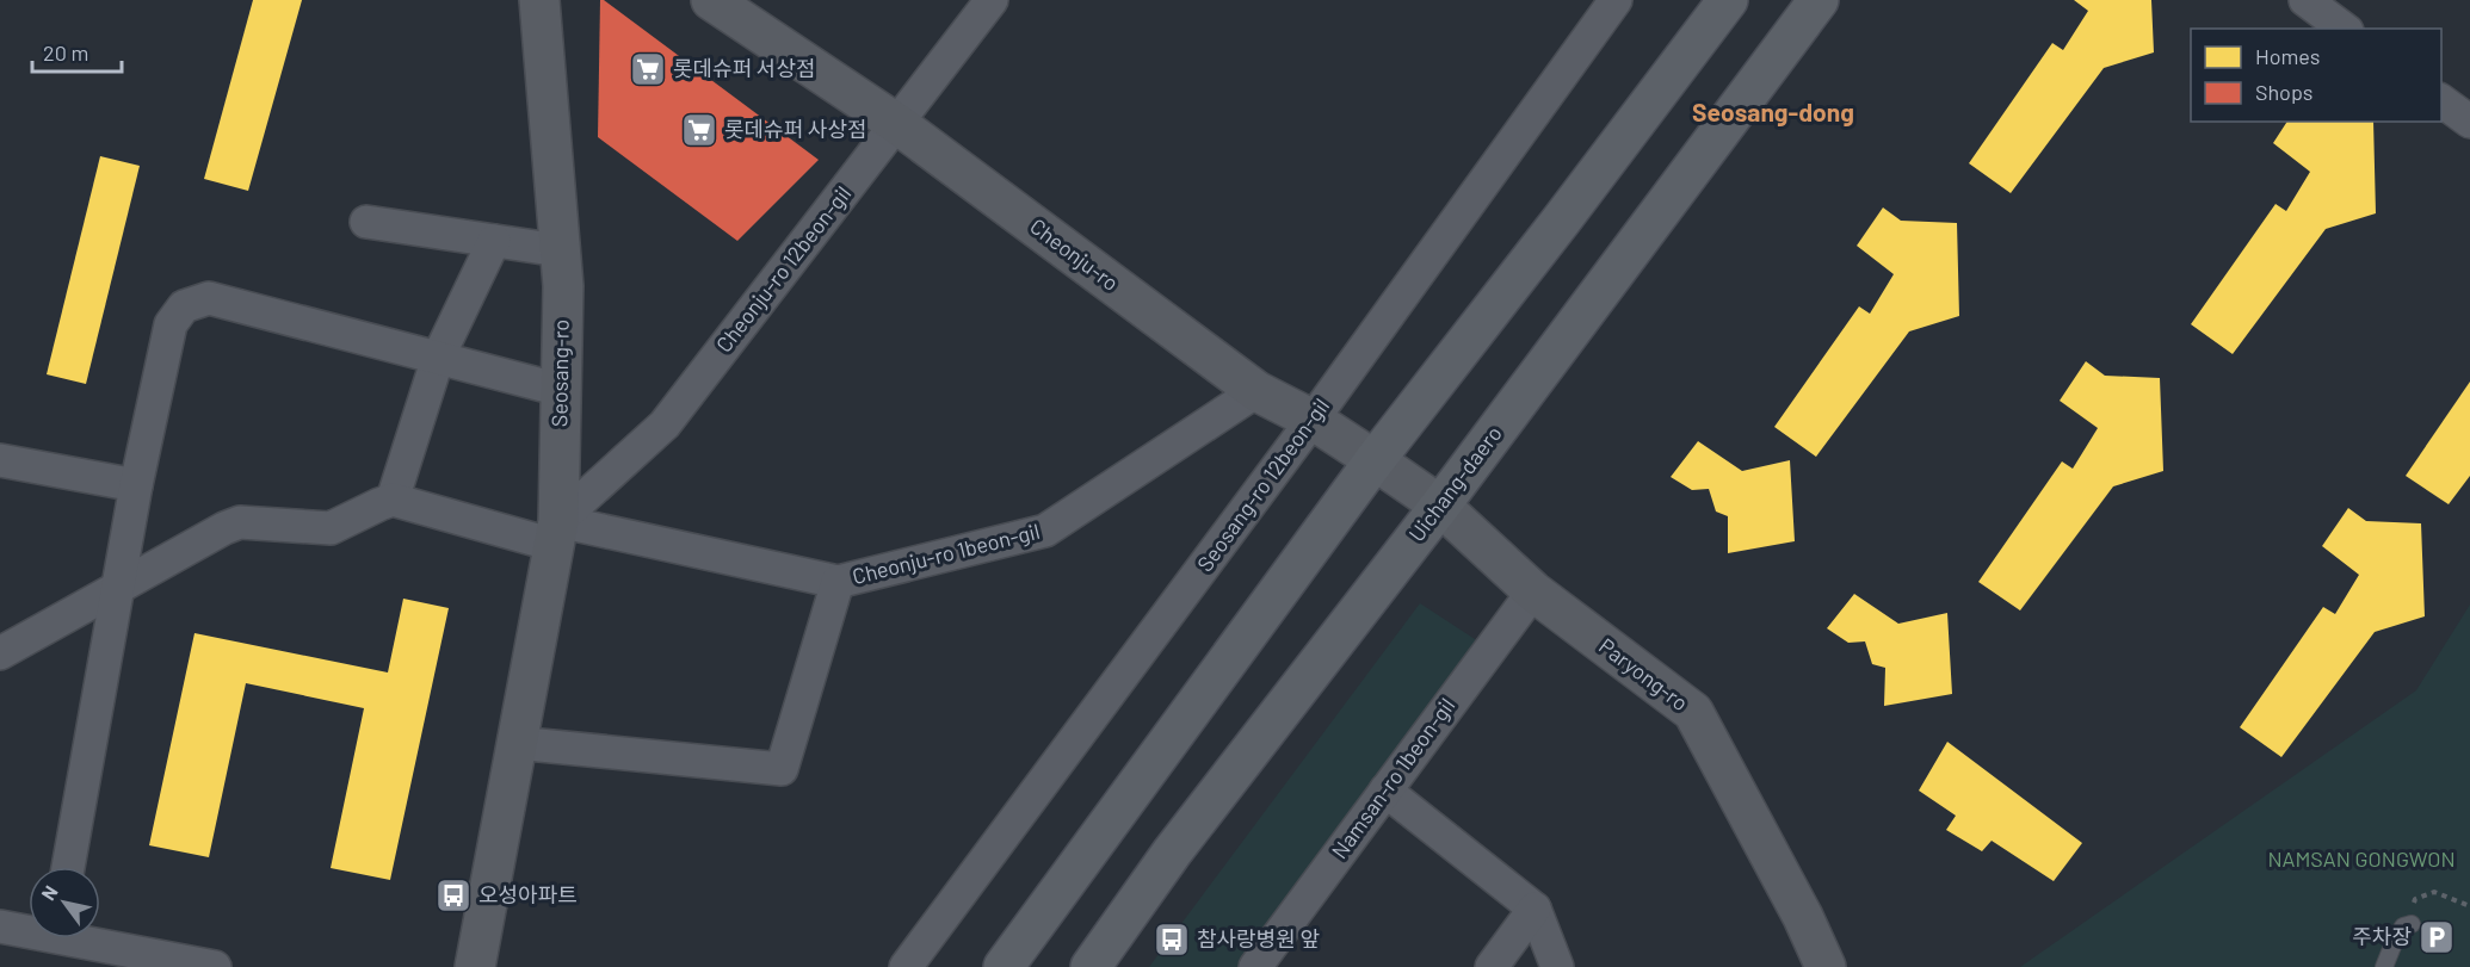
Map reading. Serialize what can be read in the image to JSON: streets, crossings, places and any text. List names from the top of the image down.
{
  "streets": {
    "main road": [
      "Cheonju-ro",
      "Seosang-ro",
      "Uichang-daero",
      "Paryong-ro"
    ],
    "street": [
      "Cheonju-ro 12beon-gil",
      "Seosang-ro 12beon-gil",
      "Cheonju-ro 1beon-gil",
      "Namsan-ro 1beon-gil"
    ]
  },
  "crossings": [
    ["Cheonju-ro", "Cheonju-ro 12beon-gil"],
    ["Cheonju-ro", "Uichang-daero"],
    ["Cheonju-ro", "Seosang-ro 12beon-gil"],
    ["Cheonju-ro", "Cheonju-ro 1beon-gil"],
    ["Cheonju-ro", "Paryong-ro"],
    ["Cheonju-ro 12beon-gil", "Seosang-ro"],
    ["Cheonju-ro 12beon-gil", "Cheonju-ro 1beon-gil"],
    ["Seosang-ro", "Cheonju-ro 1beon-gil"],
    ["Uichang-daero", "Paryong-ro"],
    ["Paryong-ro", "Namsan-ro 1beon-gil"]
  ],
  "districts": ["Seosang-dong"],
  "parks": ["NAMSAN GONGWON"],
  "places": {
    "supermarket": ["롯데슈퍼 서상점", "롯데슈퍼 사상점"],
    "bus stop": ["오성아파트", "참사랑병원 앞"],
    "parking": ["주차장"]
  },
  "legend": ["Homes", "Shops"],
  "scale_bar": "20 m",
  "north": "top left"
}
